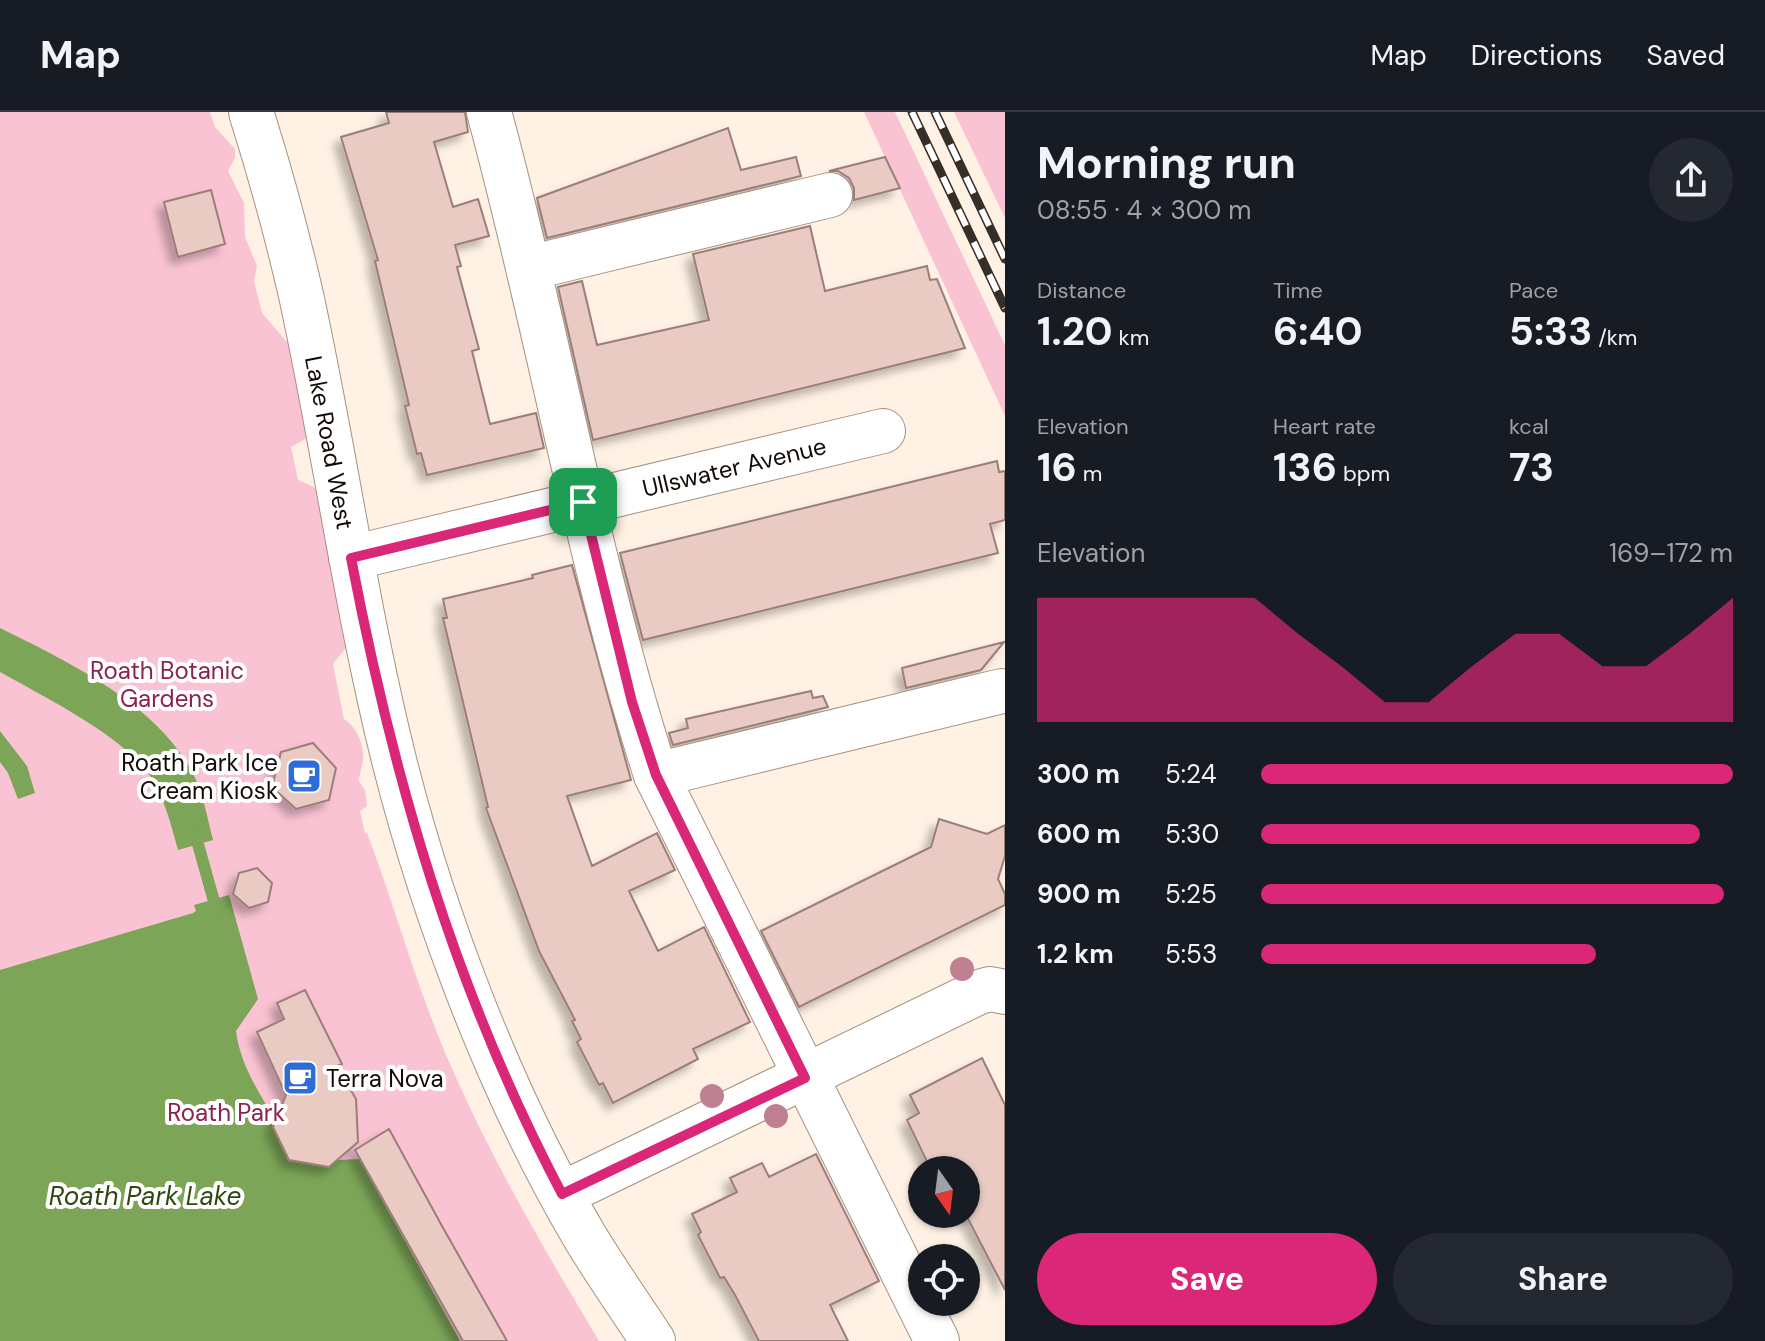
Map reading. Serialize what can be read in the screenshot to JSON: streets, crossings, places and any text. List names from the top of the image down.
{
  "streets": {
    "street": ["Lake Road West", "Ullswater Avenue"]
  },
  "crossings": [
    ["Lake Road West", "Ullswater Avenue"]
  ],
  "water": ["Roath Park Lake"],
  "parks": ["Roath Botanic Gardens", "Roath Park"],
  "places": {
    "cafe": ["Roath Park Ice Cream Kiosk", "Terra Nova"]
  },
  "north": "bottom",
  "page": {
    "header": "Map",
    "nav": ["Map", "Directions", "Saved"],
    "heading": ["Morning run", "08:55 · 4 × 300 m"],
    "stats": [
      ["Distance", "1.20 km"],
      ["Time", "6:40"],
      ["Pace", "5:33 /km"],
      ["Elevation", "16 m"],
      ["Heart rate", "136 bpm"],
      ["kcal", "73"]
    ],
    "chart": ["Elevation", "169–172 m"],
    "list": [
      {
        "name": "300 m",
        "note": "5:24"
      },
      {
        "name": "600 m",
        "note": "5:30"
      },
      {
        "name": "900 m",
        "note": "5:25"
      },
      {
        "name": "1.2 km",
        "note": "5:53"
      }
    ],
    "buttons": ["Save", "Share"]
  }
}
